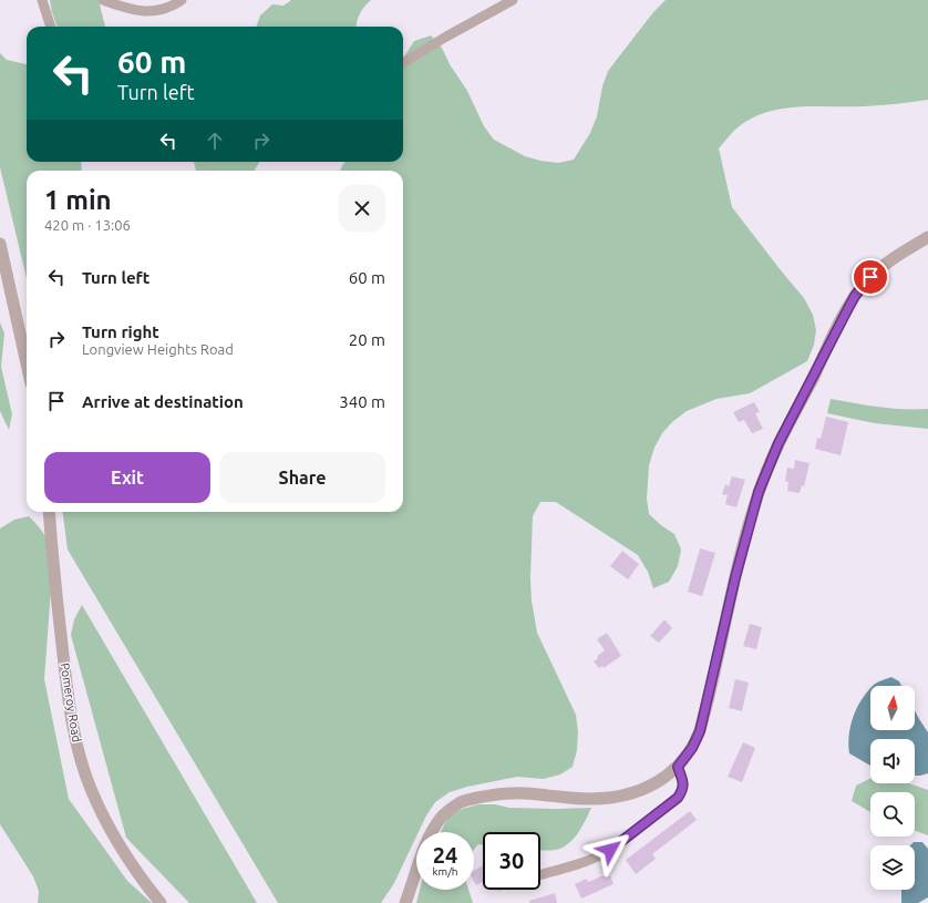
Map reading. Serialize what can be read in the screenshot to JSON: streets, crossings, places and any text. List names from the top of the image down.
{
  "streets": {
    "street": ["Pomeroy Road"]
  },
  "north": "top",
  "page": {
    "turn": ["60 m", "Turn left"],
    "heading": ["1 min", "420 m · 13:06"],
    "list": [
      {
        "name": "Turn left",
        "value": "60 m"
      },
      {
        "name": "Turn right",
        "note": "Longview Heights Road",
        "value": "20 m"
      },
      {
        "name": "Arrive at destination",
        "value": "340 m"
      }
    ],
    "buttons": ["Exit", "Share"],
    "speed": "24 km/h",
    "limit": "30"
  }
}
